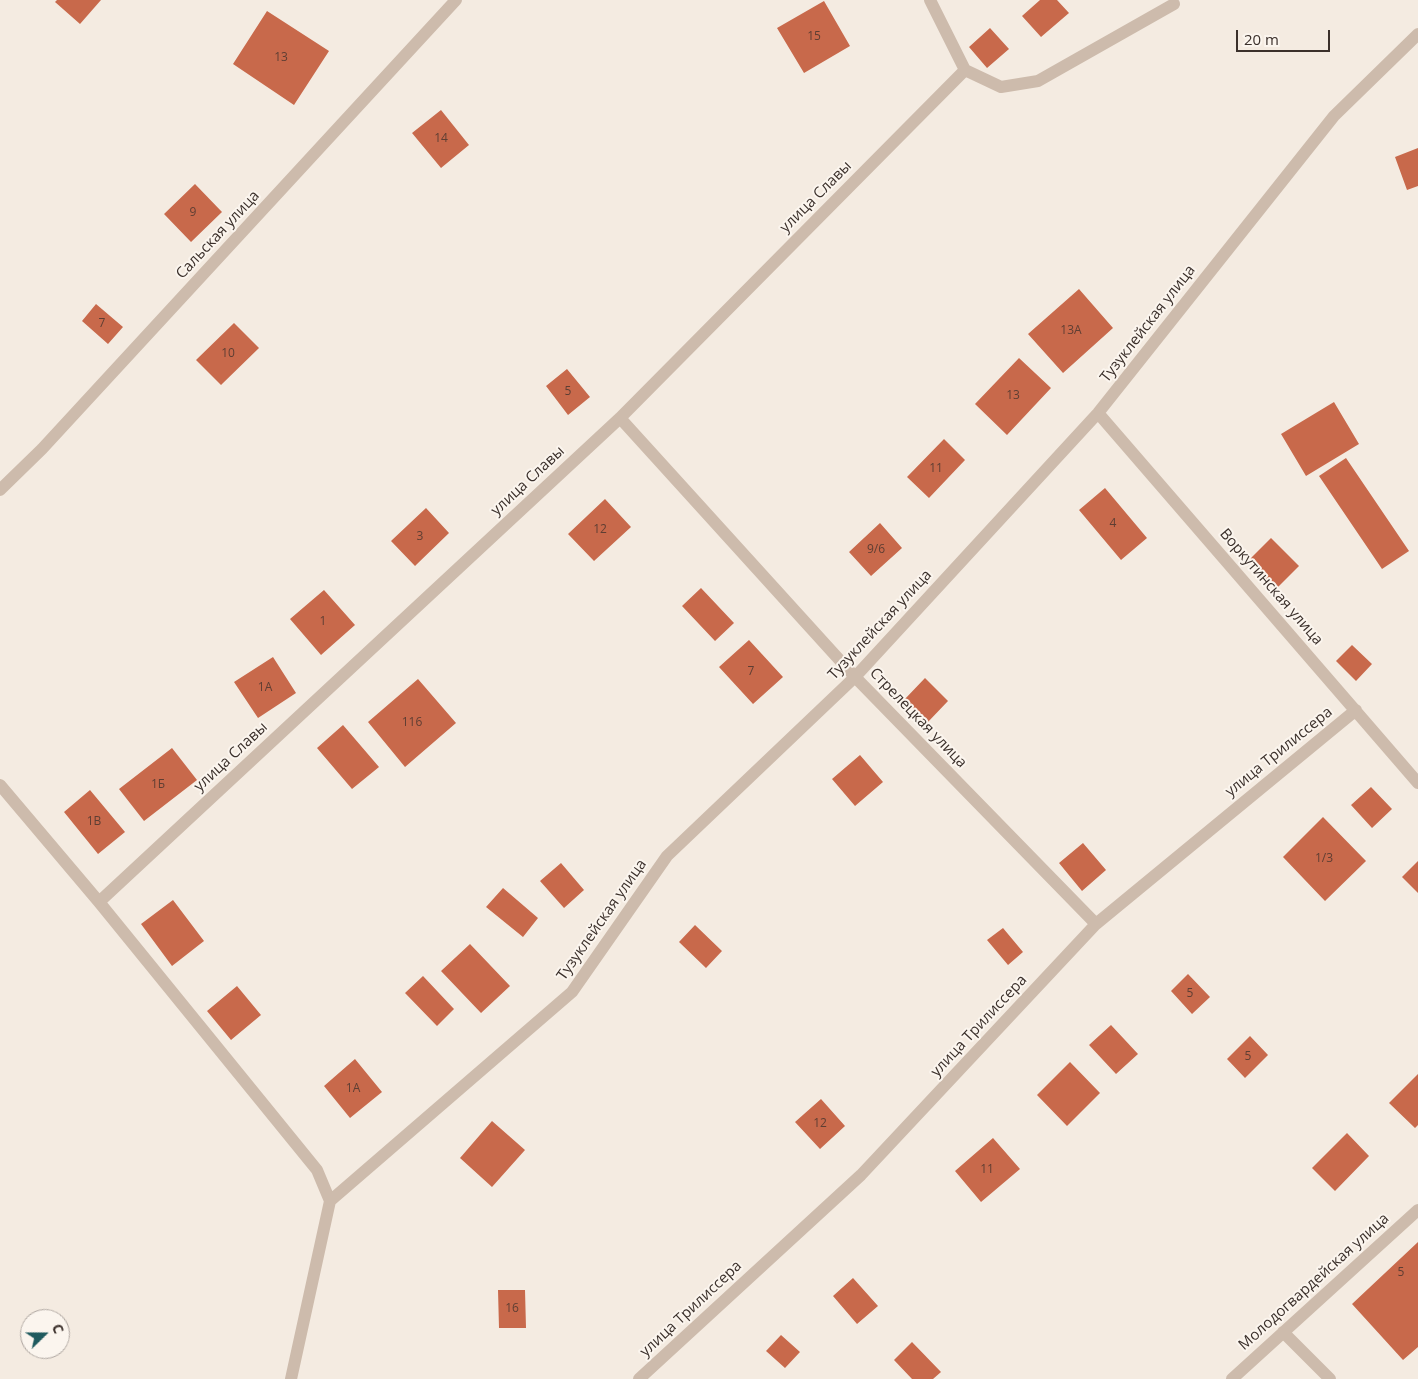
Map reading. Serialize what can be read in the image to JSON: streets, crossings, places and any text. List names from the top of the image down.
{
  "streets": {
    "street": [
      "улица Славы",
      "Сальская улица",
      "Тузуклейская улица",
      "Воркутинская улица",
      "Стрелецкая улица",
      "улица Трилиссера",
      "Молодогвардейская улица"
    ]
  },
  "crossings": [
    ["улица Славы", "Стрелецкая улица"],
    ["Тузуклейская улица", "Воркутинская улица"],
    ["Тузуклейская улица", "Стрелецкая улица"],
    ["Воркутинская улица", "улица Трилиссера"],
    ["Стрелецкая улица", "улица Трилиссера"]
  ],
  "house_numbers": [
    "15",
    "13",
    "14",
    "9",
    "7",
    "13А",
    "10",
    "5",
    "13",
    "11",
    "4",
    "12",
    "3",
    "9/6",
    "1",
    "7",
    "1А",
    "116",
    "1Б",
    "1В",
    "1/3",
    "5",
    "5",
    "1А",
    "12",
    "11",
    "5",
    "16"
  ],
  "scale_bar": "20 m",
  "north": "right"
}
